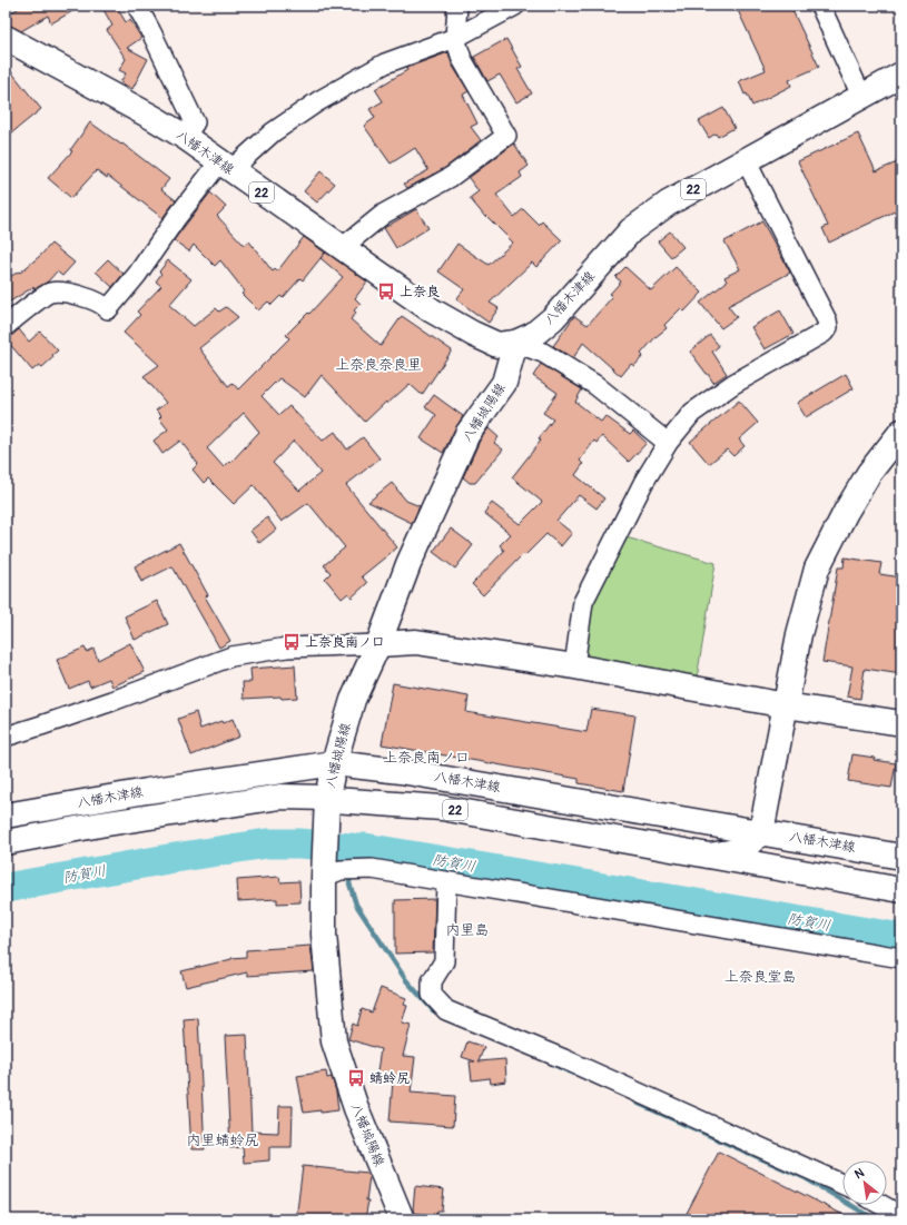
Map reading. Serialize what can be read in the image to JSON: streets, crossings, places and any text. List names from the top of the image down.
{
  "streets": {
    "main road": ["八幡木津線", "22", "八幡城陽線"]
  },
  "crossings": [
    ["八幡木津線", "八幡城陽線"]
  ],
  "districts": [
    "上奈良奈良里",
    "上奈良南ノ口",
    "内里島",
    "上奈良堂島",
    "内里蜻蛉尻"
  ],
  "water": ["防賀川"],
  "places": {
    "bus stop": ["上奈良", "上奈良南ノ口", "蜻蛉尻"]
  },
  "north": "top left"
}
